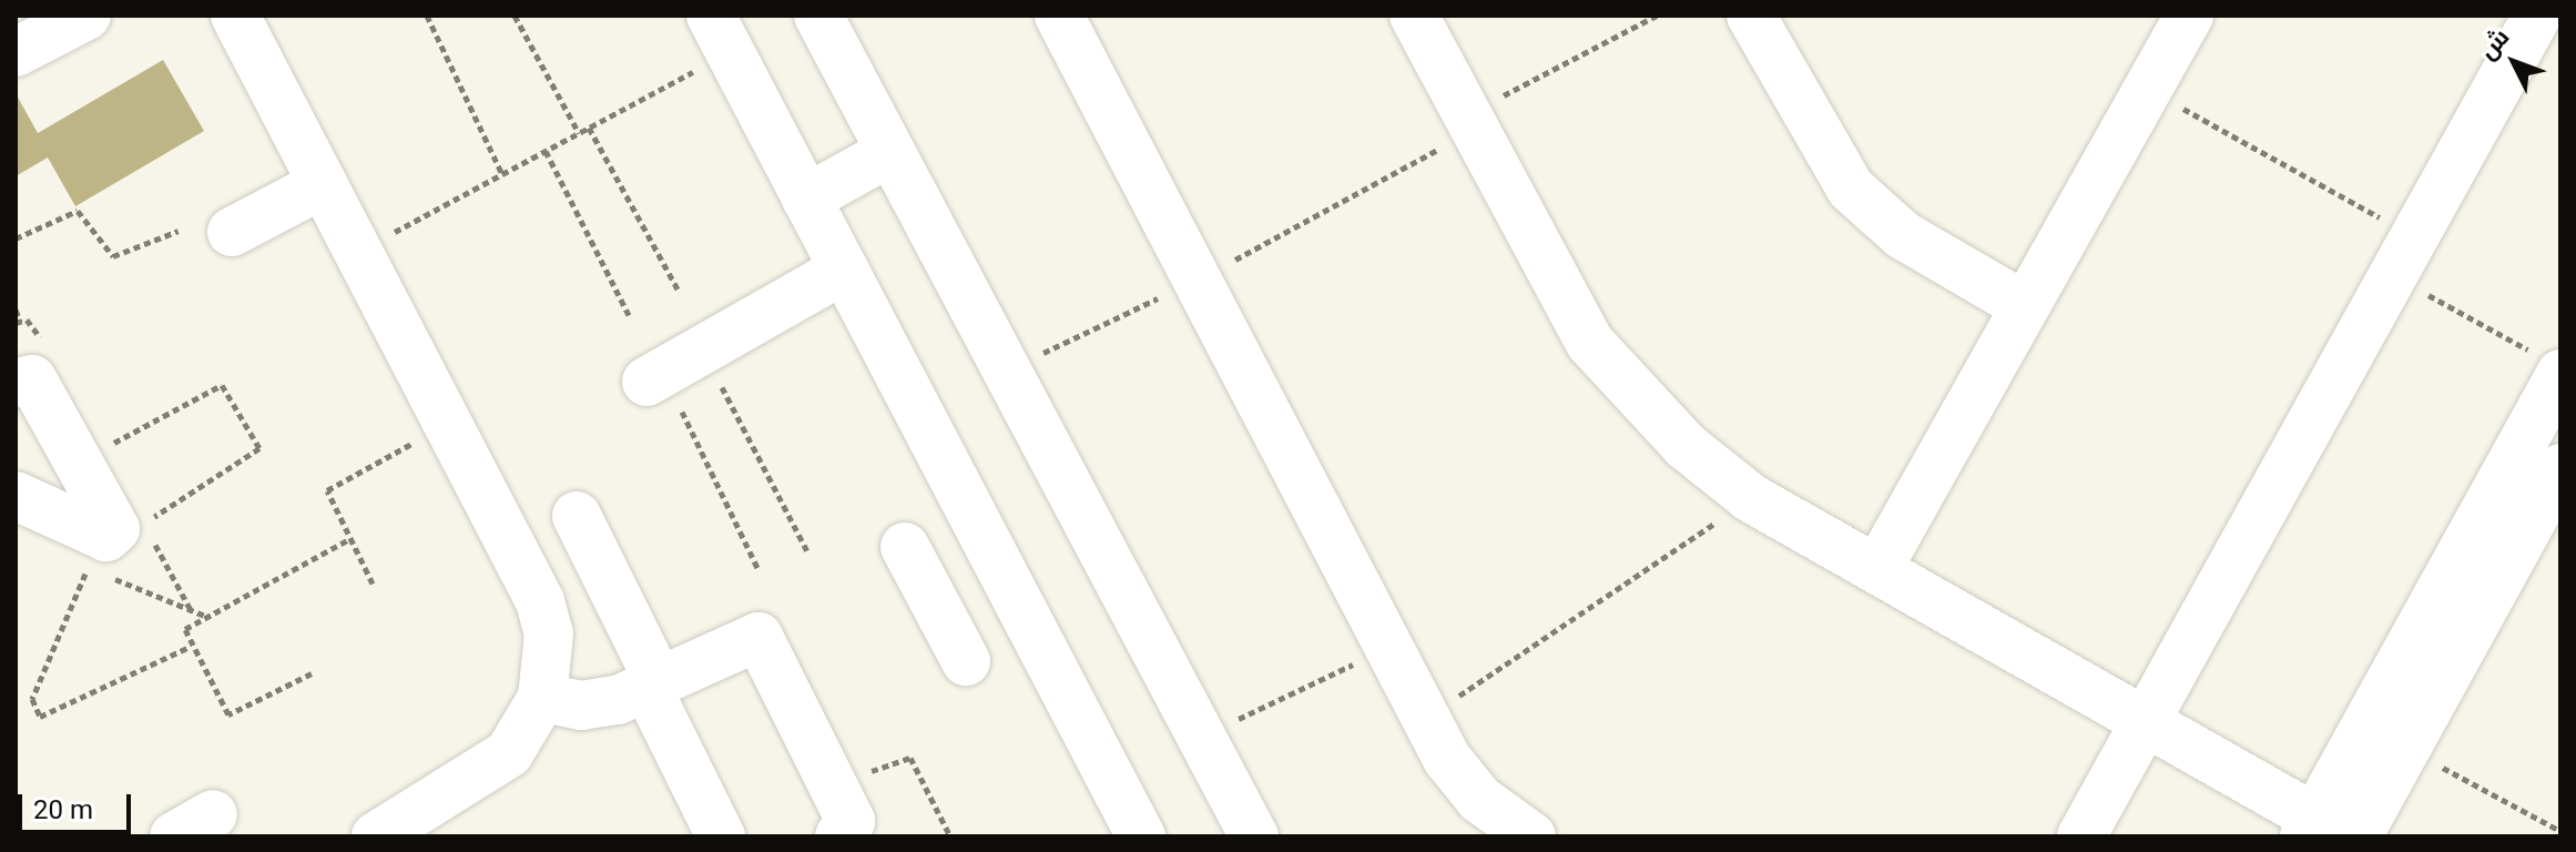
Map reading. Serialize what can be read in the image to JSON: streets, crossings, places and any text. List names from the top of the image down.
{
  "scale_bar": "20 m",
  "north": "top left"
}
